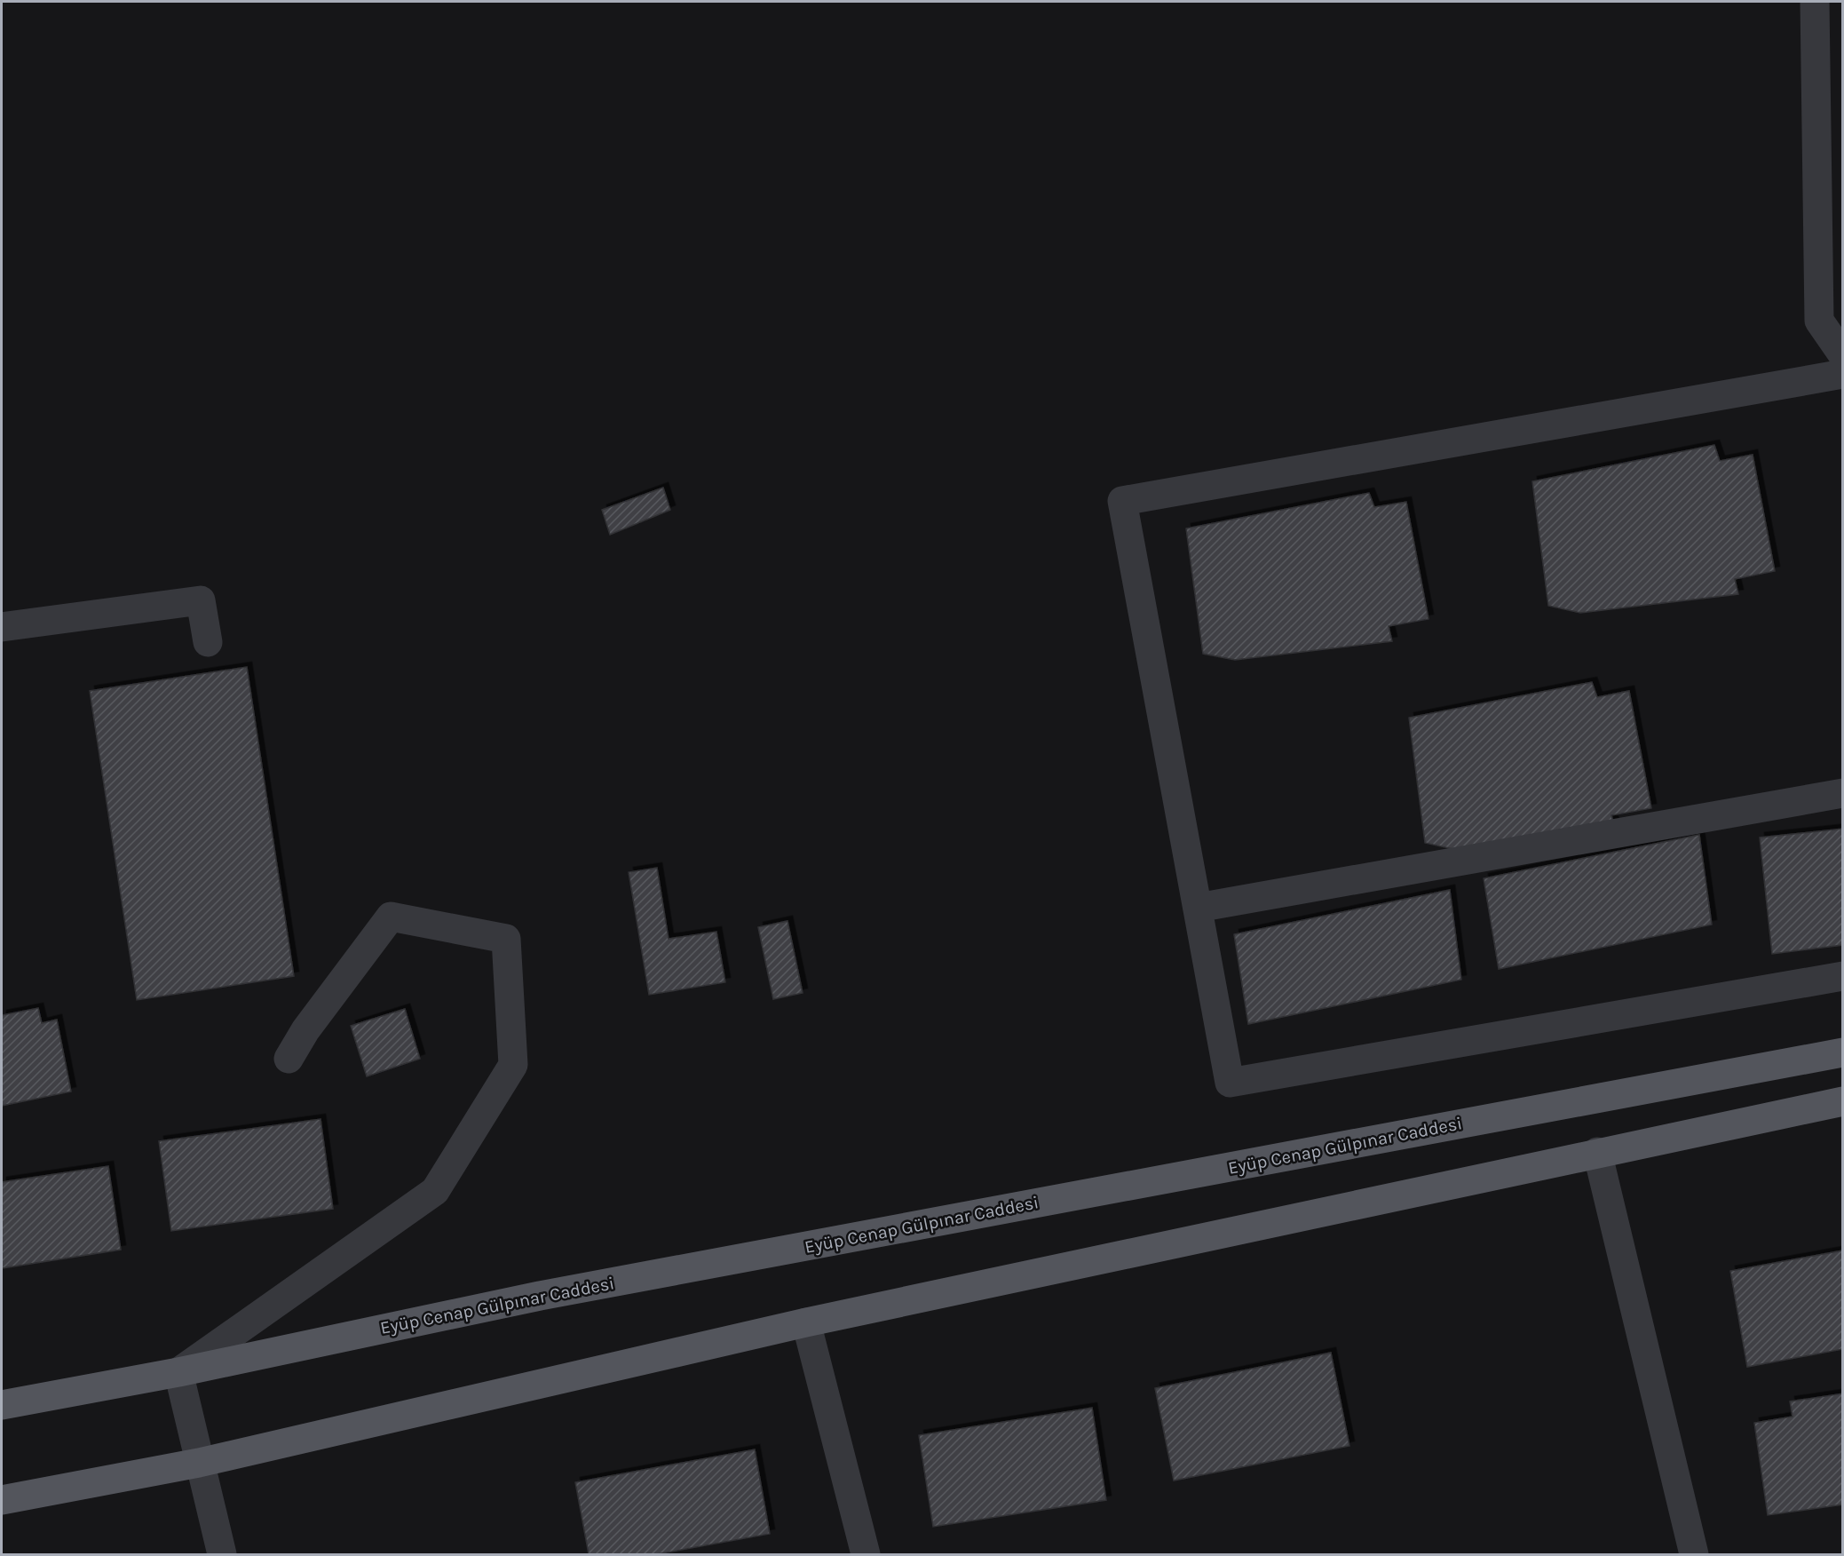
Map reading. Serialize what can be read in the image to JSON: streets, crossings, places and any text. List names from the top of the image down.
{
  "streets": {
    "main road": ["Eyüp Cenap Gülpınar Caddesi"]
  }
}
